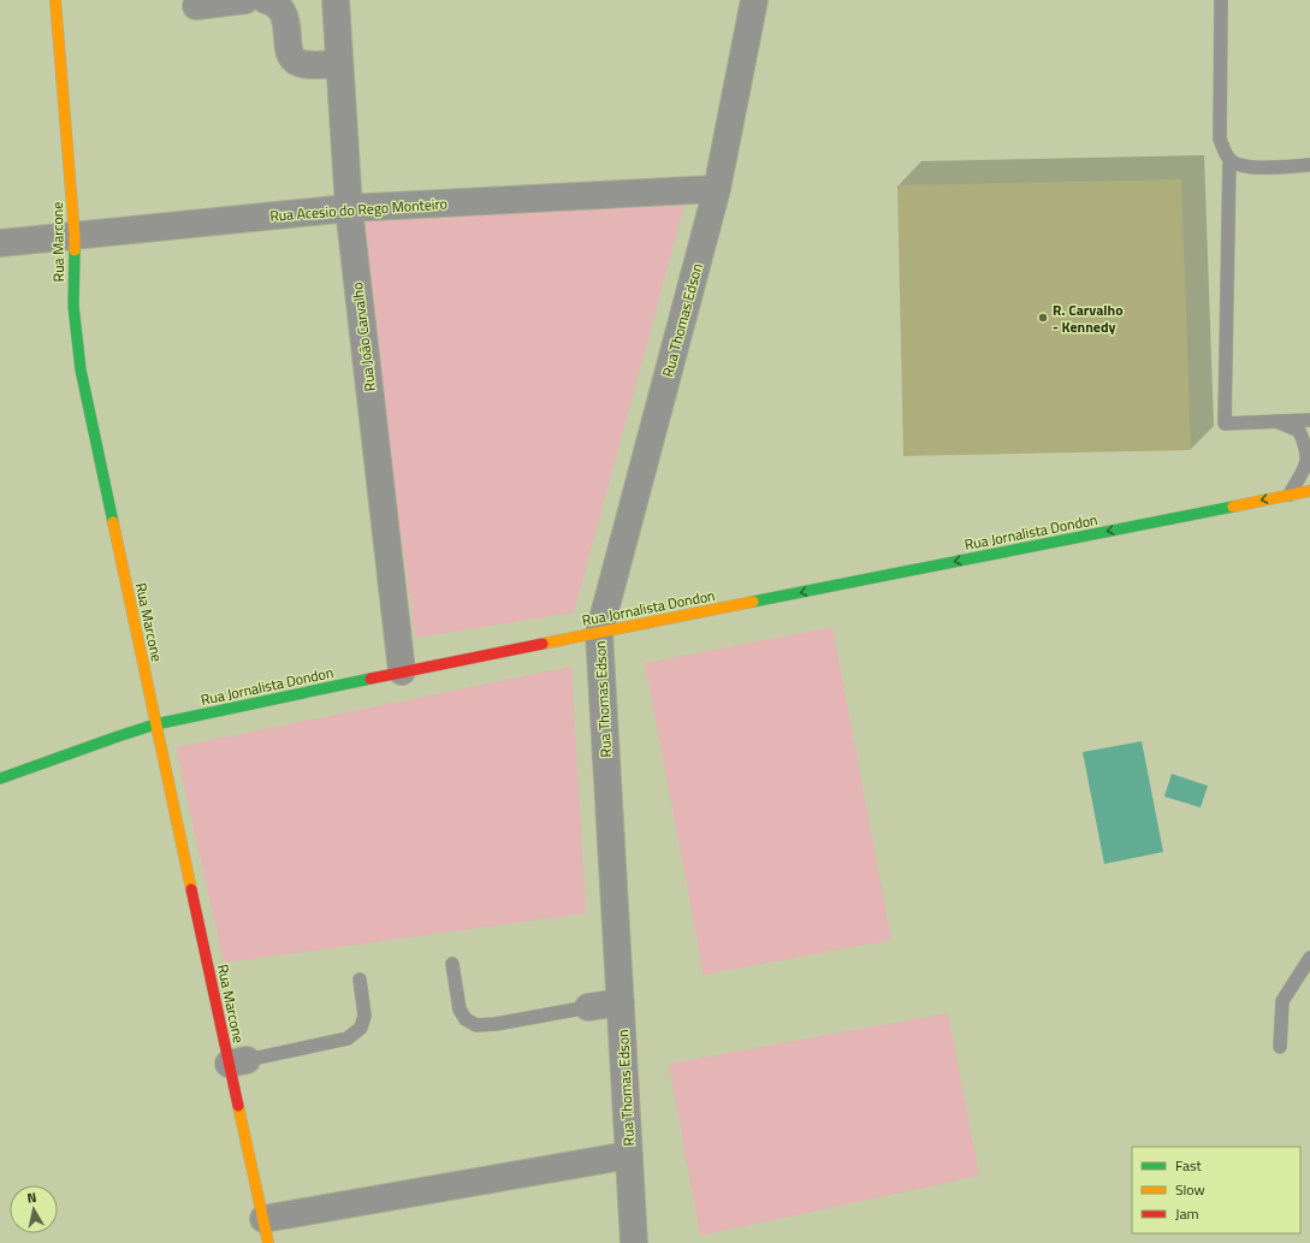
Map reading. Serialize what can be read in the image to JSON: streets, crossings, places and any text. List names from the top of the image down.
{
  "streets": {
    "main road": ["Rua Marcone", "Rua Jornalista Dondon"],
    "street": ["Rua Acesio do Rego Monteiro", "Rua Thomas Edson", "Rua João Carvalho"]
  },
  "crossings": [
    ["Rua Acesio do Rego Monteiro", "Rua Marcone"],
    ["Rua Acesio do Rego Monteiro", "Rua Thomas Edson"],
    ["Rua Acesio do Rego Monteiro", "Rua João Carvalho"],
    ["Rua Marcone", "Rua Jornalista Dondon"],
    ["Rua Thomas Edson", "Rua Jornalista Dondon"],
    ["Rua João Carvalho", "Rua Jornalista Dondon"]
  ],
  "one_way": ["Rua Jornalista Dondon"],
  "places": ["R. Carvalho - Kennedy"],
  "legend": ["Fast", "Slow", "Jam"],
  "north": "top"
}
